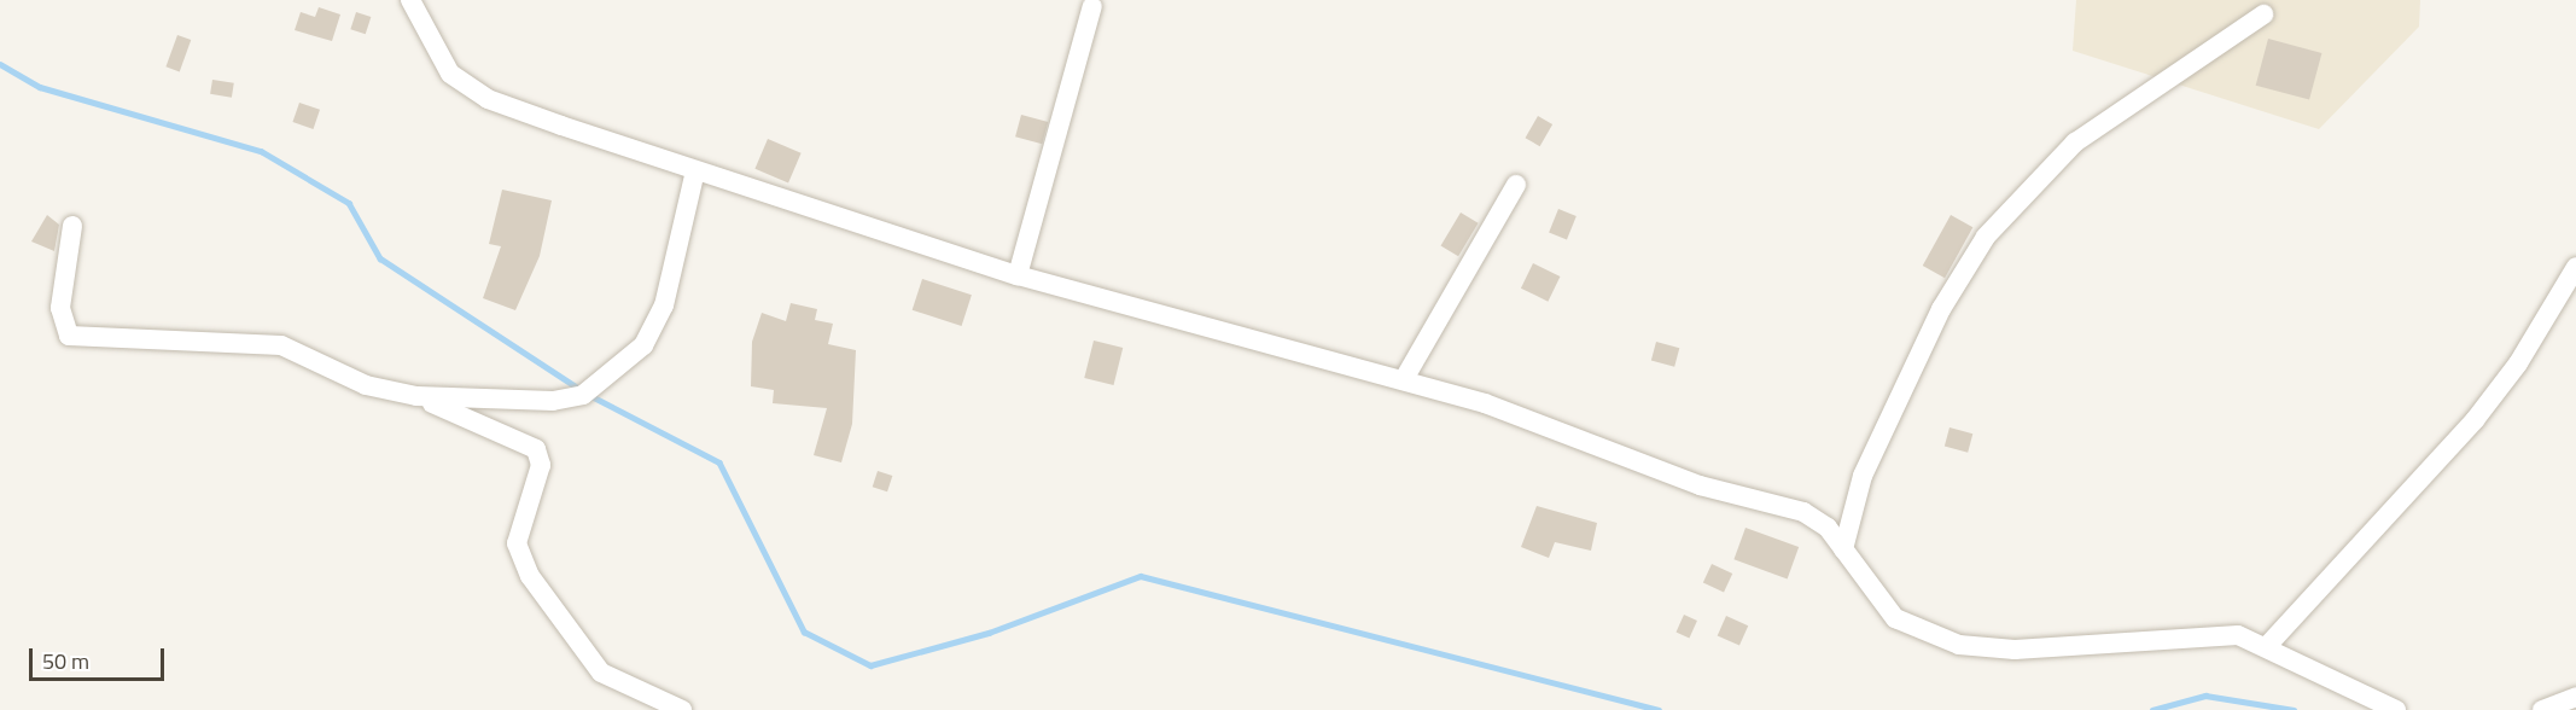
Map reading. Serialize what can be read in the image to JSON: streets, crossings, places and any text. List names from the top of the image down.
{
  "scale_bar": "50 m"
}
